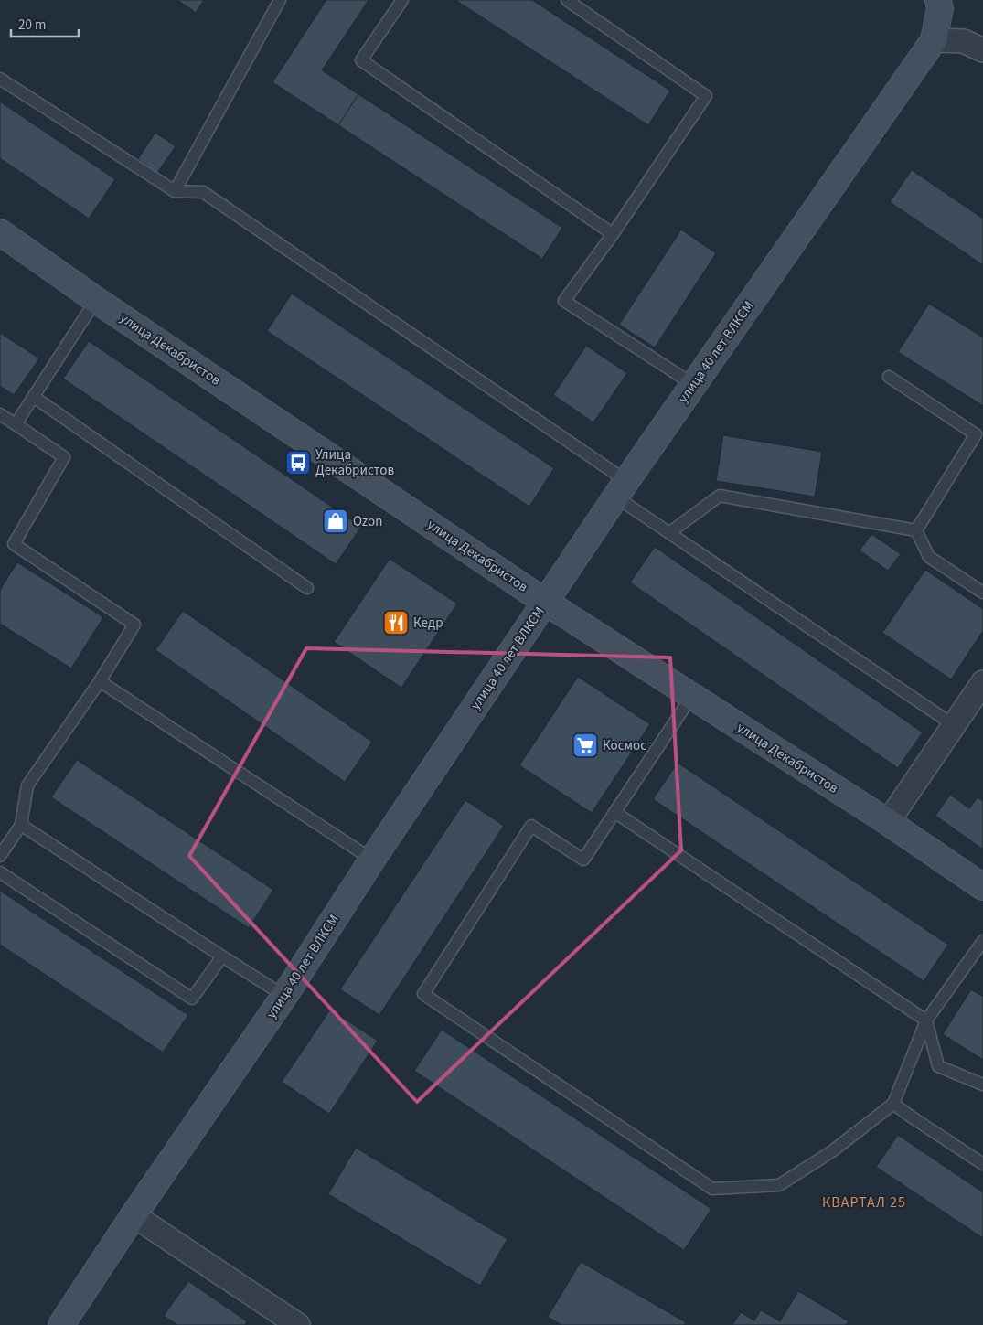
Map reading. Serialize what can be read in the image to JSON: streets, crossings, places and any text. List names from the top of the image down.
{
  "streets": {
    "main road": ["улица Декабристов", "улица 40 лет ВЛКСМ"]
  },
  "crossings": [
    ["улица Декабристов", "улица 40 лет ВЛКСМ"]
  ],
  "districts": ["КВАРТАЛ 25"],
  "places": {
    "bus stop": ["Улица Декабристов"],
    "shop": ["Ozon"],
    "restaurant": ["Кедр"],
    "supermarket": ["Космос"]
  },
  "scale_bar": "20 m"
}
